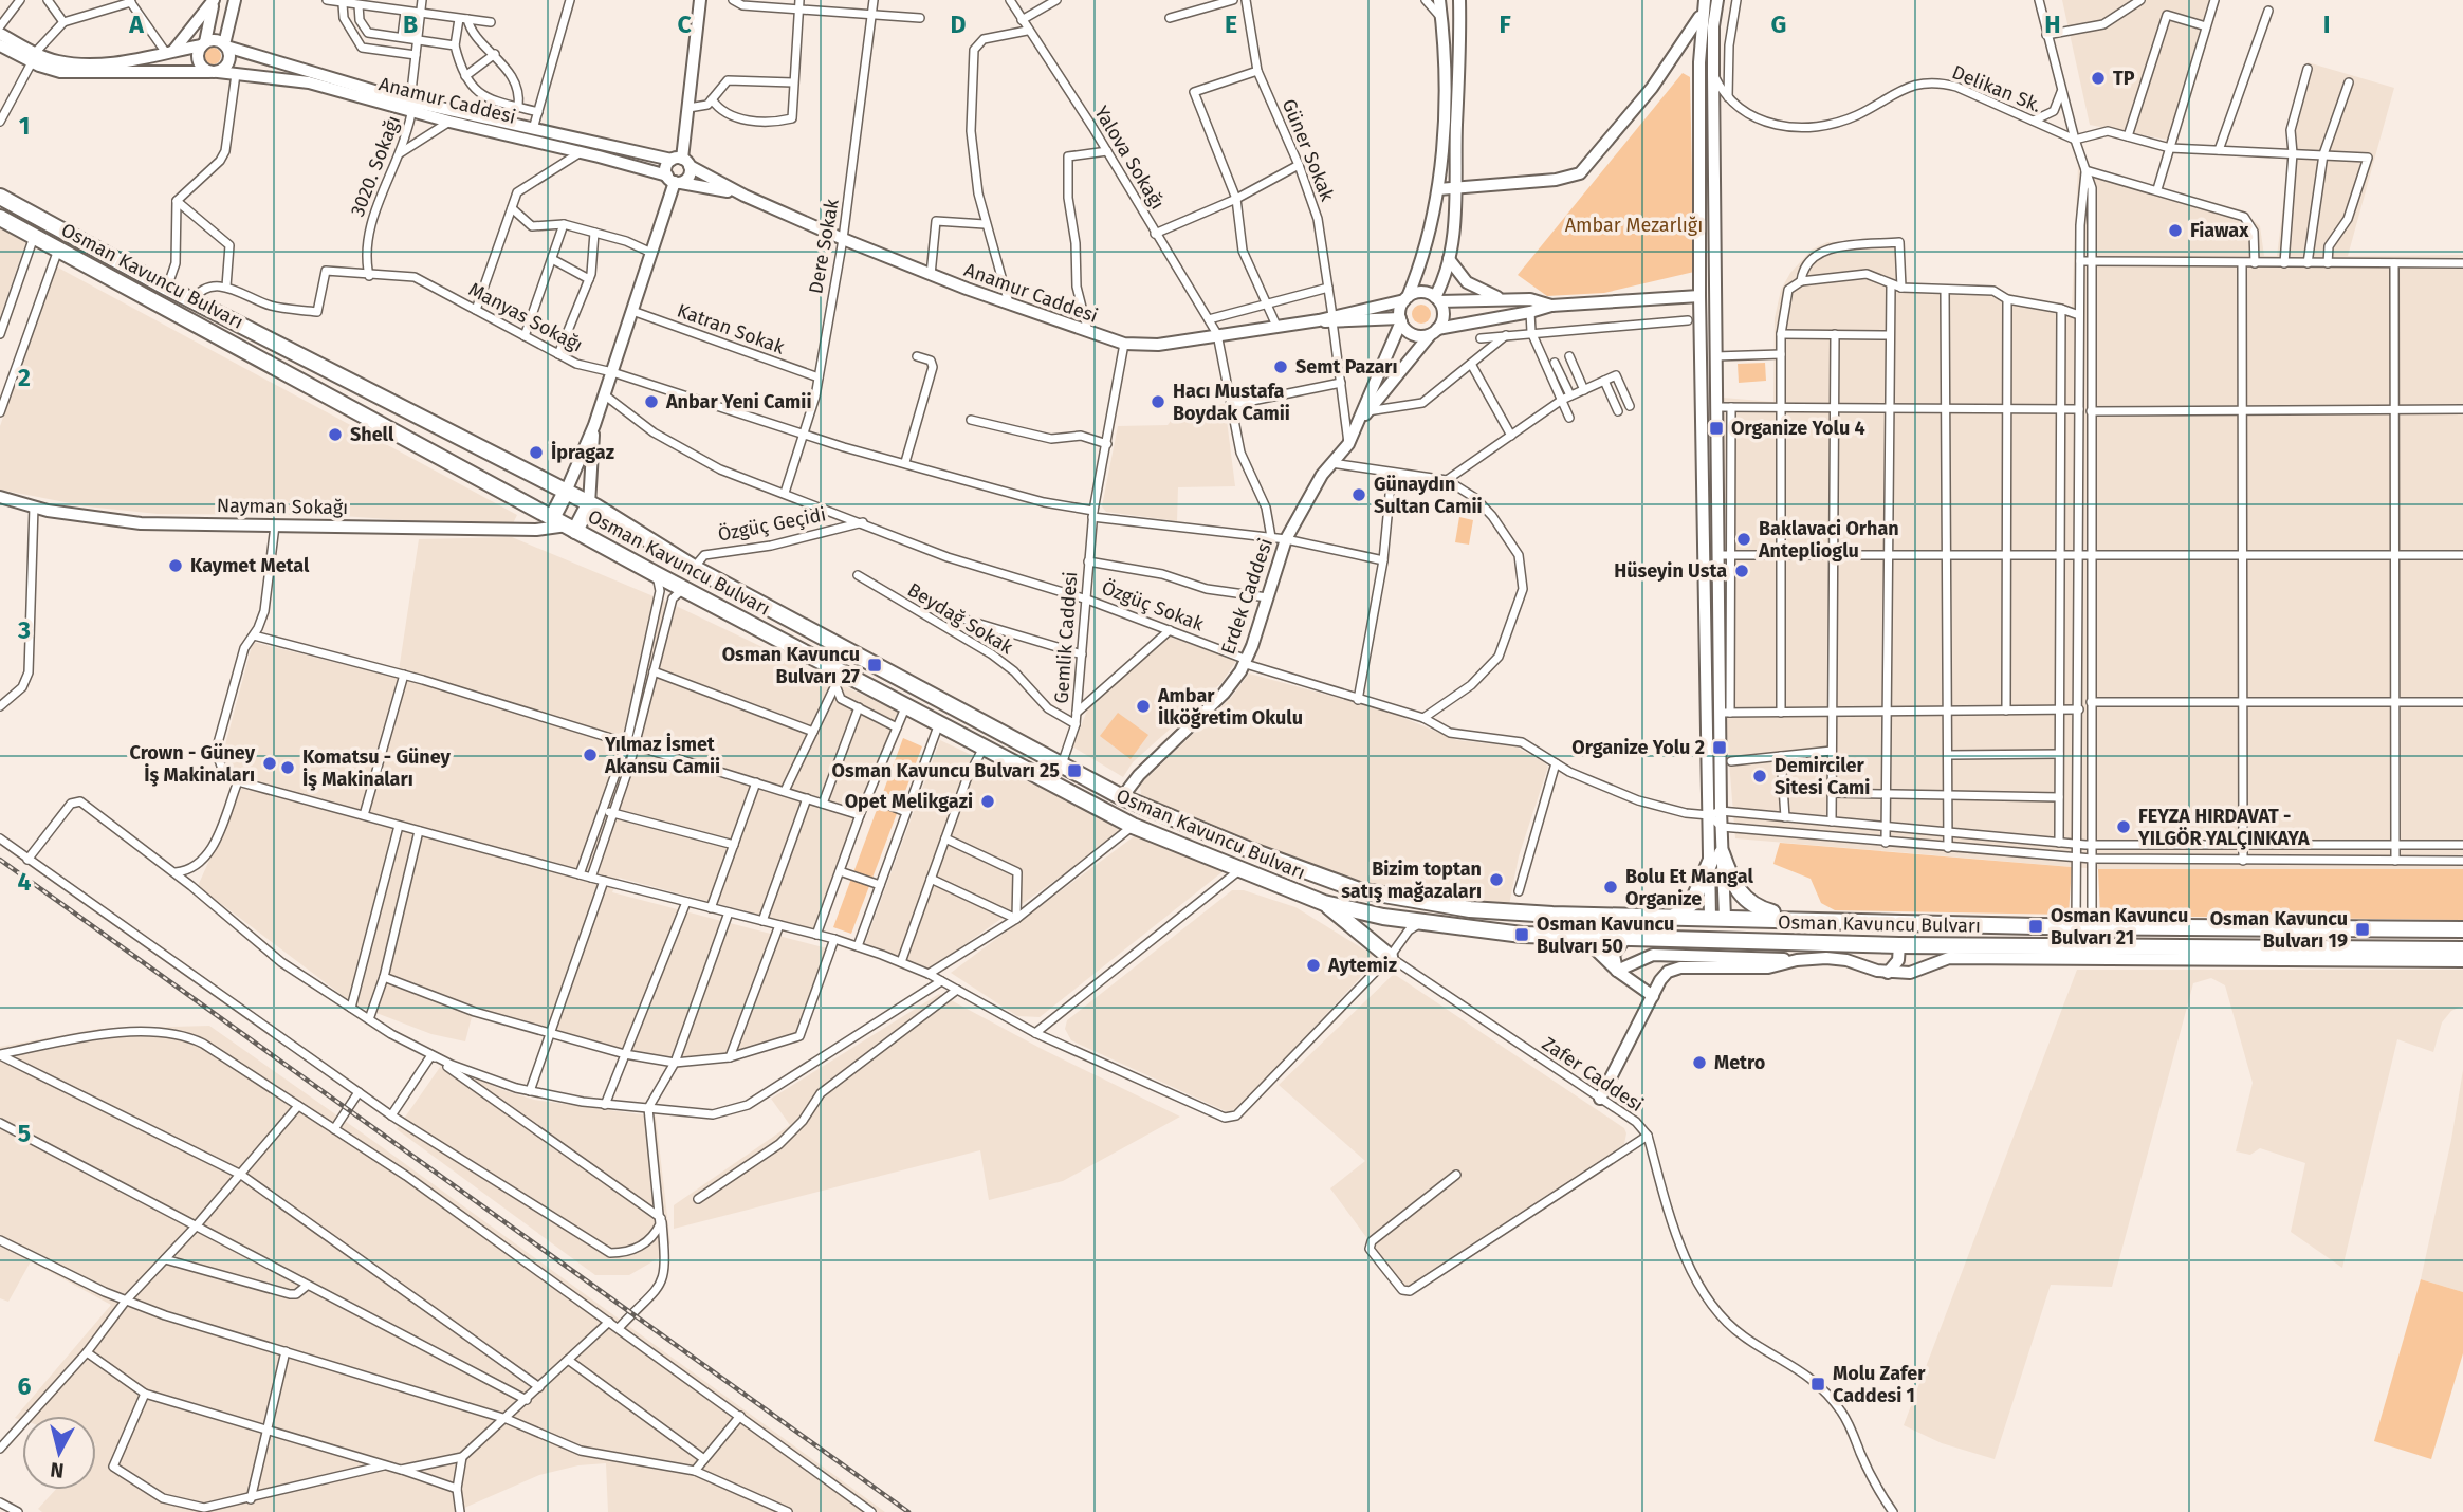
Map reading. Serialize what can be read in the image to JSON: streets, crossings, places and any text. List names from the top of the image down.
{
  "streets": {
    "highway": ["Osman Kavuncu Bulvarı"],
    "street": [
      "Delikan Sk.",
      "Anamur Caddesi",
      "Güner Sokak",
      "Yalova Sokağı",
      "3020. Sokağı",
      "Dere Sokak",
      "Manyas Sokağı",
      "Katran Sokak",
      "Nayman Sokağı",
      "Özgüç Geçidi",
      "Erdek Caddesi",
      "Özgüç Sokak",
      "Beydağ Sokak",
      "Gemlik Caddesi",
      "Zafer Caddesi"
    ]
  },
  "crossings": [
    ["Anamur Caddesi", "Güner Sokak"],
    ["Anamur Caddesi", "Yalova Sokağı"],
    ["Anamur Caddesi", "3020. Sokağı"],
    ["Anamur Caddesi", "Dere Sokak"],
    ["Anamur Caddesi", "Gemlik Caddesi"],
    ["Güner Sokak", "Erdek Caddesi"],
    ["Yalova Sokağı", "Manyas Sokağı"],
    ["3020. Sokağı", "Manyas Sokağı"],
    ["Dere Sokak", "Manyas Sokağı"],
    ["Dere Sokak", "Katran Sokak"],
    ["Dere Sokak", "Özgüç Sokak"],
    ["Osman Kavuncu Bulvarı", "Nayman Sokağı"],
    ["Osman Kavuncu Bulvarı", "Özgüç Geçidi"],
    ["Osman Kavuncu Bulvarı", "Erdek Caddesi"],
    ["Osman Kavuncu Bulvarı", "Gemlik Caddesi"],
    ["Manyas Sokağı", "Erdek Caddesi"],
    ["Manyas Sokağı", "Gemlik Caddesi"],
    ["Özgüç Geçidi", "Özgüç Sokak"],
    ["Erdek Caddesi", "Özgüç Sokak"],
    ["Özgüç Sokak", "Gemlik Caddesi"],
    ["Beydağ Sokak", "Gemlik Caddesi"]
  ],
  "parks": ["Ambar Mezarlığı"],
  "places": {
    "other": [
      "TP",
      "Fiawax",
      "Semt Pazarı",
      "Anbar Yeni Camii",
      "Hacı Mustafa Boydak Camii",
      "Shell",
      "İpragaz",
      "Günaydın Sultan Camii",
      "Baklavaci Orhan Anteplioglu",
      "Kaymet Metal",
      "Hüseyin Usta",
      "Ambar İlköğretim Okulu",
      "Yılmaz İsmet Akansu Camii",
      "Crown - Güney İş Makinaları",
      "Komatsu - Güney İş Makinaları",
      "Demirciler Sitesi Cami",
      "Opet Melikgazi",
      "FEYZA HIRDAVAT - YILGÖR YALÇINKAYA",
      "Bizim toptan satış mağazaları",
      "Bolu Et Mangal Organize",
      "Aytemiz",
      "Metro"
    ],
    "transit": [
      "Organize Yolu 4",
      "Osman Kavuncu Bulvarı 27",
      "Organize Yolu 2",
      "Osman Kavuncu Bulvarı 25",
      "Osman Kavuncu Bulvarı 21",
      "Osman Kavuncu Bulvarı 19",
      "Osman Kavuncu Bulvarı 50",
      "Molu Zafer Caddesi 1"
    ]
  },
  "north": "bottom",
  "grid": {
    "columns": [
      "A",
      "B",
      "C",
      "D",
      "E",
      "F",
      "G",
      "H",
      "I"
    ],
    "rows": [
      "1",
      "2",
      "3",
      "4",
      "5",
      "6"
    ]
  }
}
